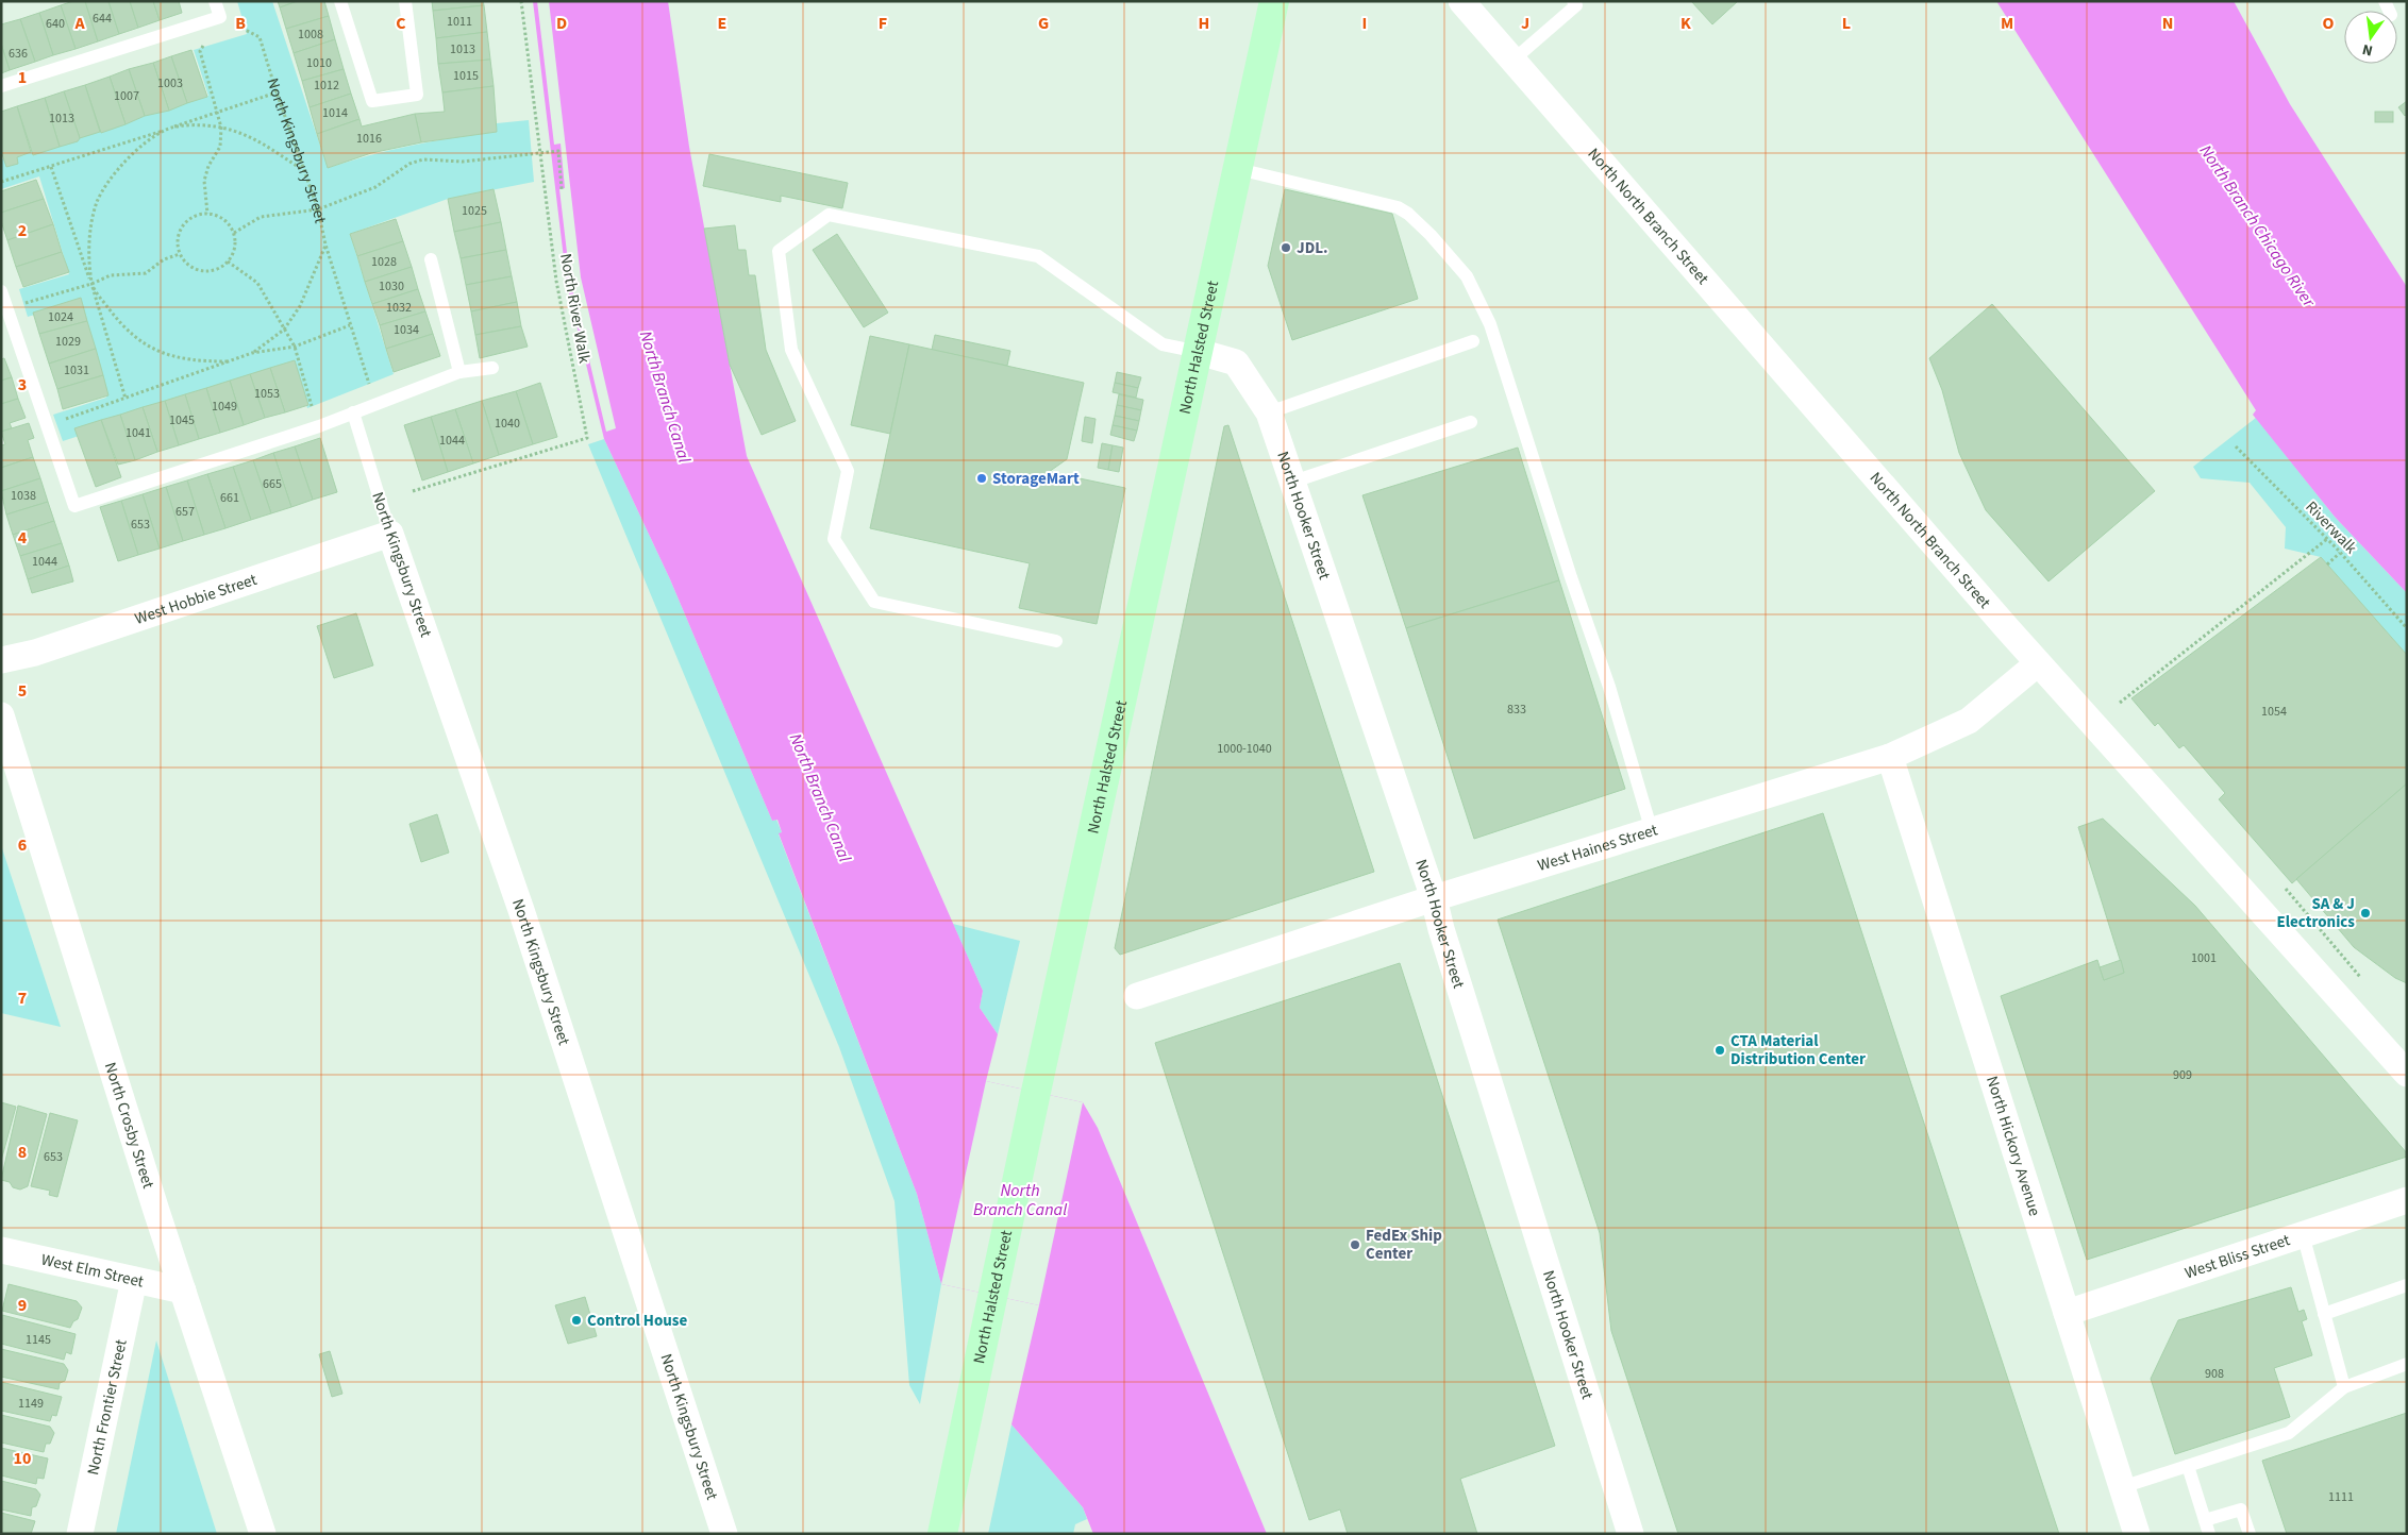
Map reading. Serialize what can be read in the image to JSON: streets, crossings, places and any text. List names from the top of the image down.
{
  "streets": {
    "main road": ["North Halsted Street"],
    "street": [
      "North Kingsbury Street",
      "North North Branch Street",
      "North Hooker Street",
      "West Hobbie Street",
      "West Haines Street",
      "North Crosby Street",
      "North Hickory Avenue",
      "West Bliss Street",
      "West Elm Street",
      "North Frontier Street"
    ],
    "path": ["North River Walk", "Riverwalk"]
  },
  "crossings": [
    ["North Kingsbury Street", "West Hobbie Street"],
    ["North North Branch Street", "West Haines Street"],
    ["North Halsted Street", "North Hooker Street"],
    ["North Hooker Street", "West Haines Street"],
    ["West Haines Street", "North Hickory Avenue"],
    ["North Crosby Street", "West Elm Street"],
    ["North Hickory Avenue", "West Bliss Street"],
    ["West Elm Street", "North Frontier Street"]
  ],
  "water": ["North Branch Chicago River", "North Branch Canal"],
  "places": [
    "JDL.",
    "StorageMart",
    "SA & J Electronics",
    "CTA Material Distribution Center",
    "FedEx Ship Center",
    "Control House"
  ],
  "house_numbers": [
    "644",
    "1011",
    "640",
    "1008",
    "1013",
    "636",
    "1010",
    "1015",
    "1003",
    "1012",
    "1007",
    "1014",
    "1013",
    "1016",
    "1025",
    "1028",
    "1030",
    "1032",
    "1024",
    "1034",
    "1029",
    "1031",
    "1053",
    "1049",
    "1045",
    "1040",
    "1041",
    "1044",
    "665",
    "1038",
    "661",
    "657",
    "653",
    "1044",
    "833",
    "1054",
    "1000-1040",
    "1001",
    "909",
    "653",
    "1145",
    "908",
    "1149",
    "1111"
  ],
  "north": "bottom",
  "grid": {
    "columns": [
      "A",
      "B",
      "C",
      "D",
      "E",
      "F",
      "G",
      "H",
      "I",
      "J",
      "K",
      "L",
      "M",
      "N",
      "O"
    ],
    "rows": [
      "1",
      "2",
      "3",
      "4",
      "5",
      "6",
      "7",
      "8",
      "9",
      "10"
    ]
  }
}
